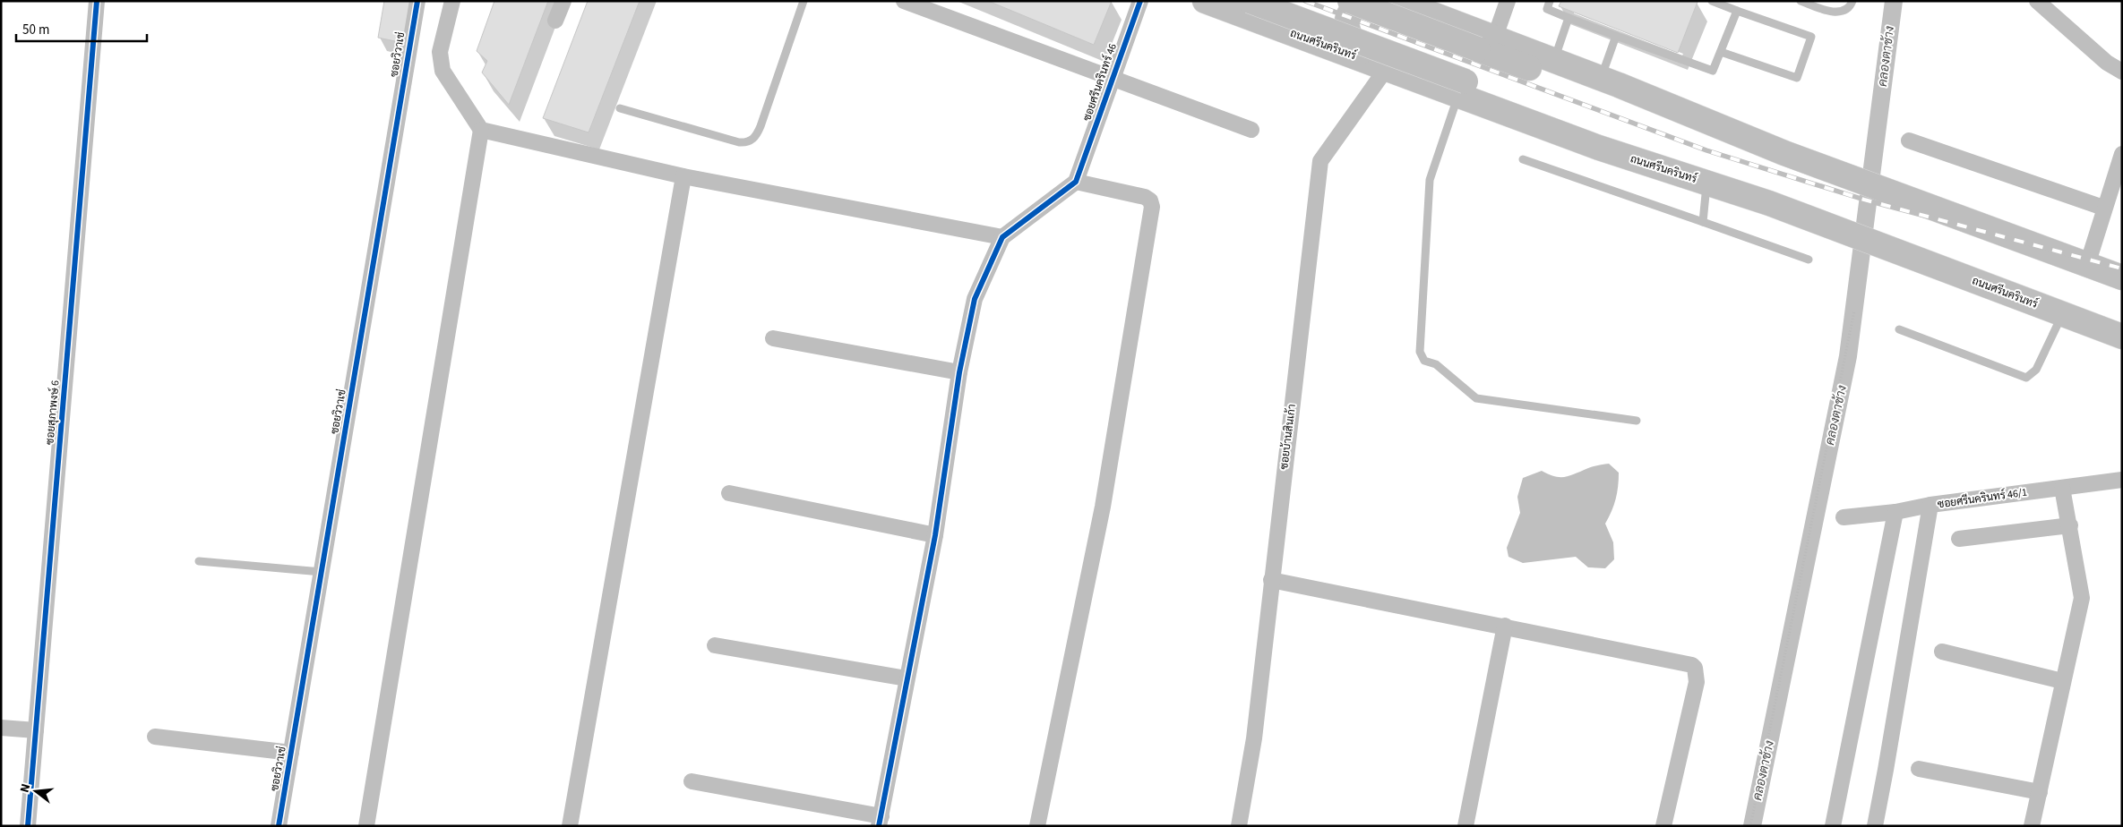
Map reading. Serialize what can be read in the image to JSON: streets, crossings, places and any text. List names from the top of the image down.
{
  "streets": {
    "main road": ["ถนนศรีนครินทร์"],
    "street": [
      "ซอยวิวาเช่",
      "ซอยศรีนครินทร์ 46",
      "ซอยสุภาพงษ์ 6",
      "ซอยบ้านสินเก้า",
      "ซอยศรีนครินทร์ 46/1"
    ]
  },
  "crossings": [
    ["ถนนศรีนครินทร์", "ซอยบ้านสินเก้า"]
  ],
  "water": ["คลองตาช้าง"],
  "scale_bar": "50 m",
  "north": "left"
}
